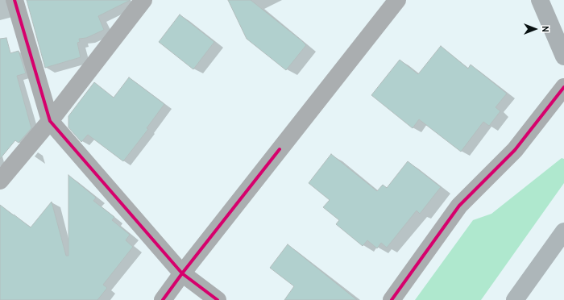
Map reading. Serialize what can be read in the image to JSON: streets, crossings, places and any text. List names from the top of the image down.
{
  "north": "right"
}
